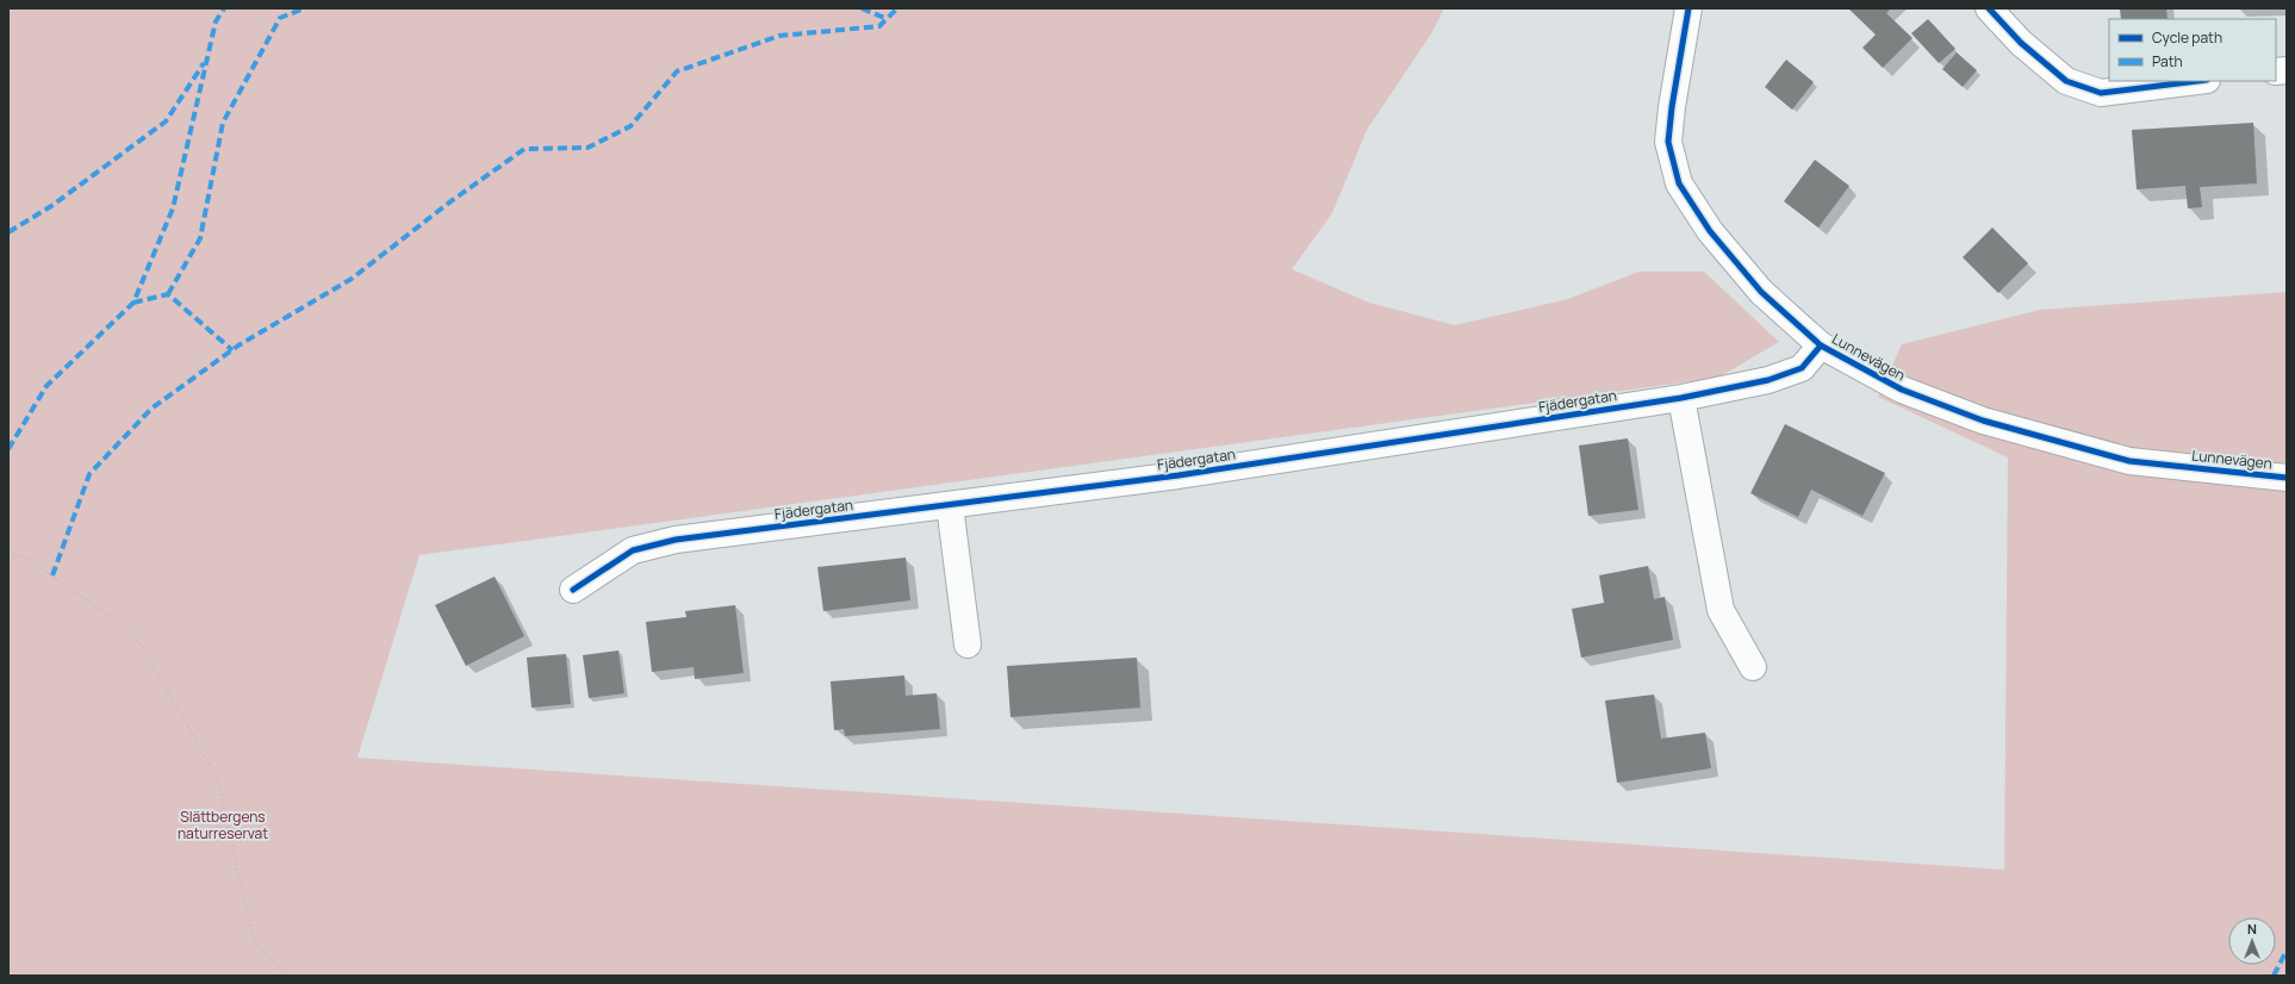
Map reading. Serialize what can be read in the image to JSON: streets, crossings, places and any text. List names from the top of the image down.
{
  "streets": {
    "street": ["Lunnevägen", "Fjädergatan"]
  },
  "crossings": [
    ["Lunnevägen", "Fjädergatan"]
  ],
  "parks": ["Slättbergens naturreservat"],
  "legend": ["Cycle path", "Path"],
  "north": "top"
}
